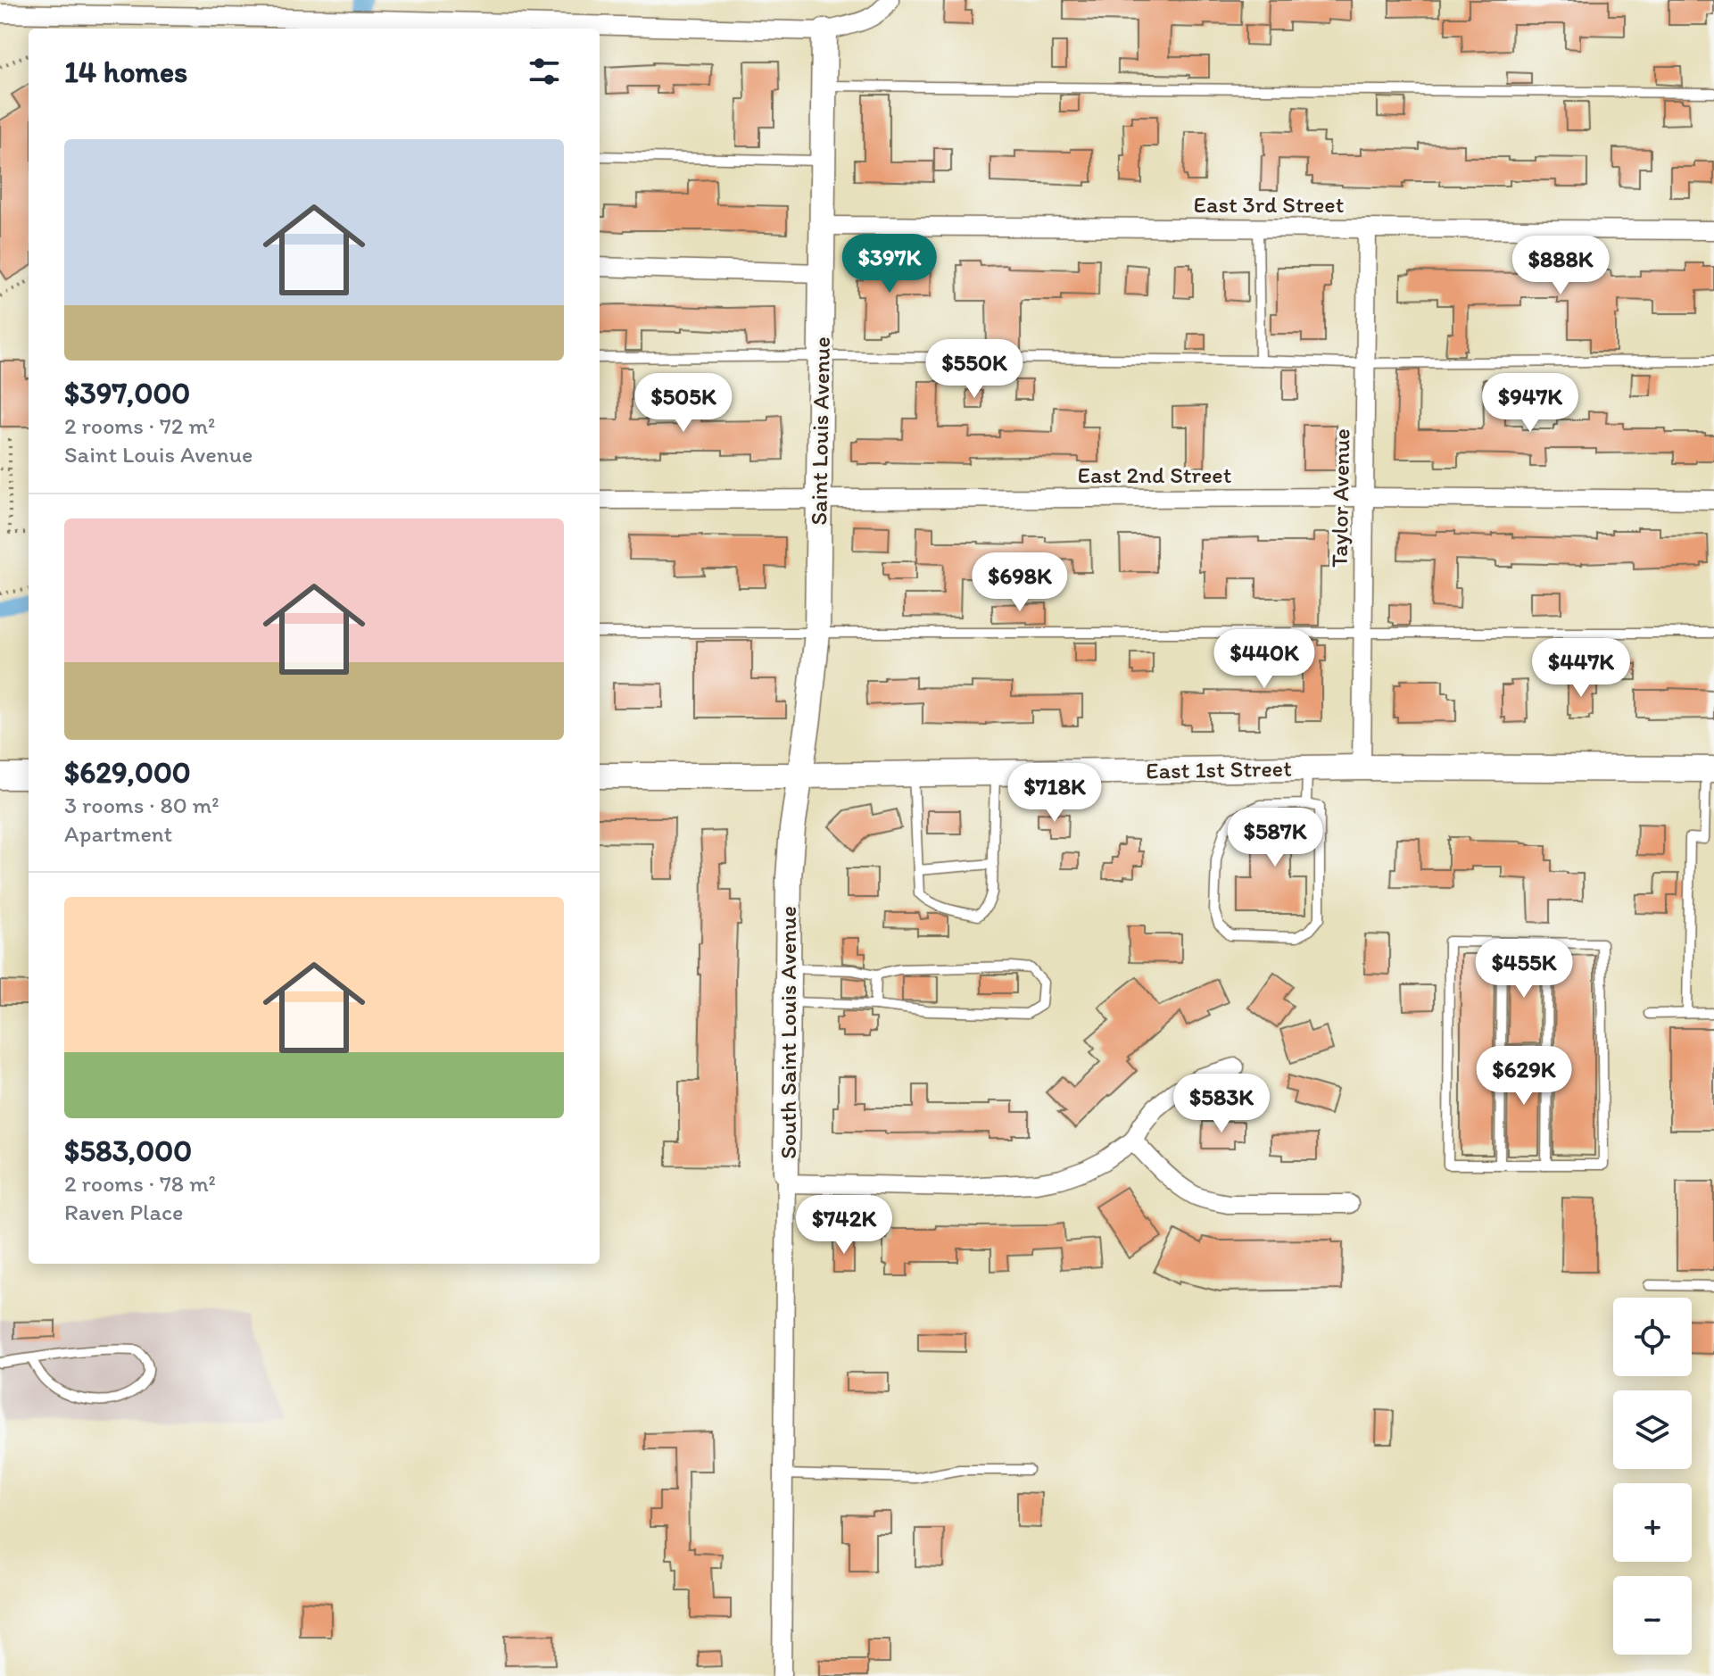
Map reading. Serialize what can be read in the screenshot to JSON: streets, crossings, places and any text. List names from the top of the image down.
{
  "streets": {
    "street": [
      "East 3rd Street",
      "Saint Louis Avenue",
      "East 2nd Street",
      "Taylor Avenue",
      "East 1st Street",
      "South Saint Louis Avenue"
    ]
  },
  "crossings": [
    ["East 3rd Street", "Saint Louis Avenue"],
    ["East 3rd Street", "Taylor Avenue"],
    ["Saint Louis Avenue", "East 2nd Street"],
    ["Saint Louis Avenue", "East 1st Street"],
    ["Saint Louis Avenue", "South Saint Louis Avenue"],
    ["East 2nd Street", "Taylor Avenue"],
    ["Taylor Avenue", "East 1st Street"],
    ["East 1st Street", "South Saint Louis Avenue"]
  ],
  "page": {
    "heading": "14 homes",
    "list": [
      {
        "name": "$397,000",
        "note": "2 rooms · 72 m² · Saint Louis Avenue"
      },
      {
        "name": "$629,000",
        "note": "3 rooms · 80 m² · Apartment"
      },
      {
        "name": "$583,000",
        "note": "2 rooms · 78 m² · Raven Place"
      }
    ],
    "price": [
      "$397K",
      "$888K",
      "$550K",
      "$505K",
      "$947K",
      "$698K",
      "$440K",
      "$447K",
      "$718K",
      "$587K",
      "$455K",
      "$629K",
      "$583K",
      "$742K"
    ],
    "map_buttons": ["+", "−"]
  }
}
